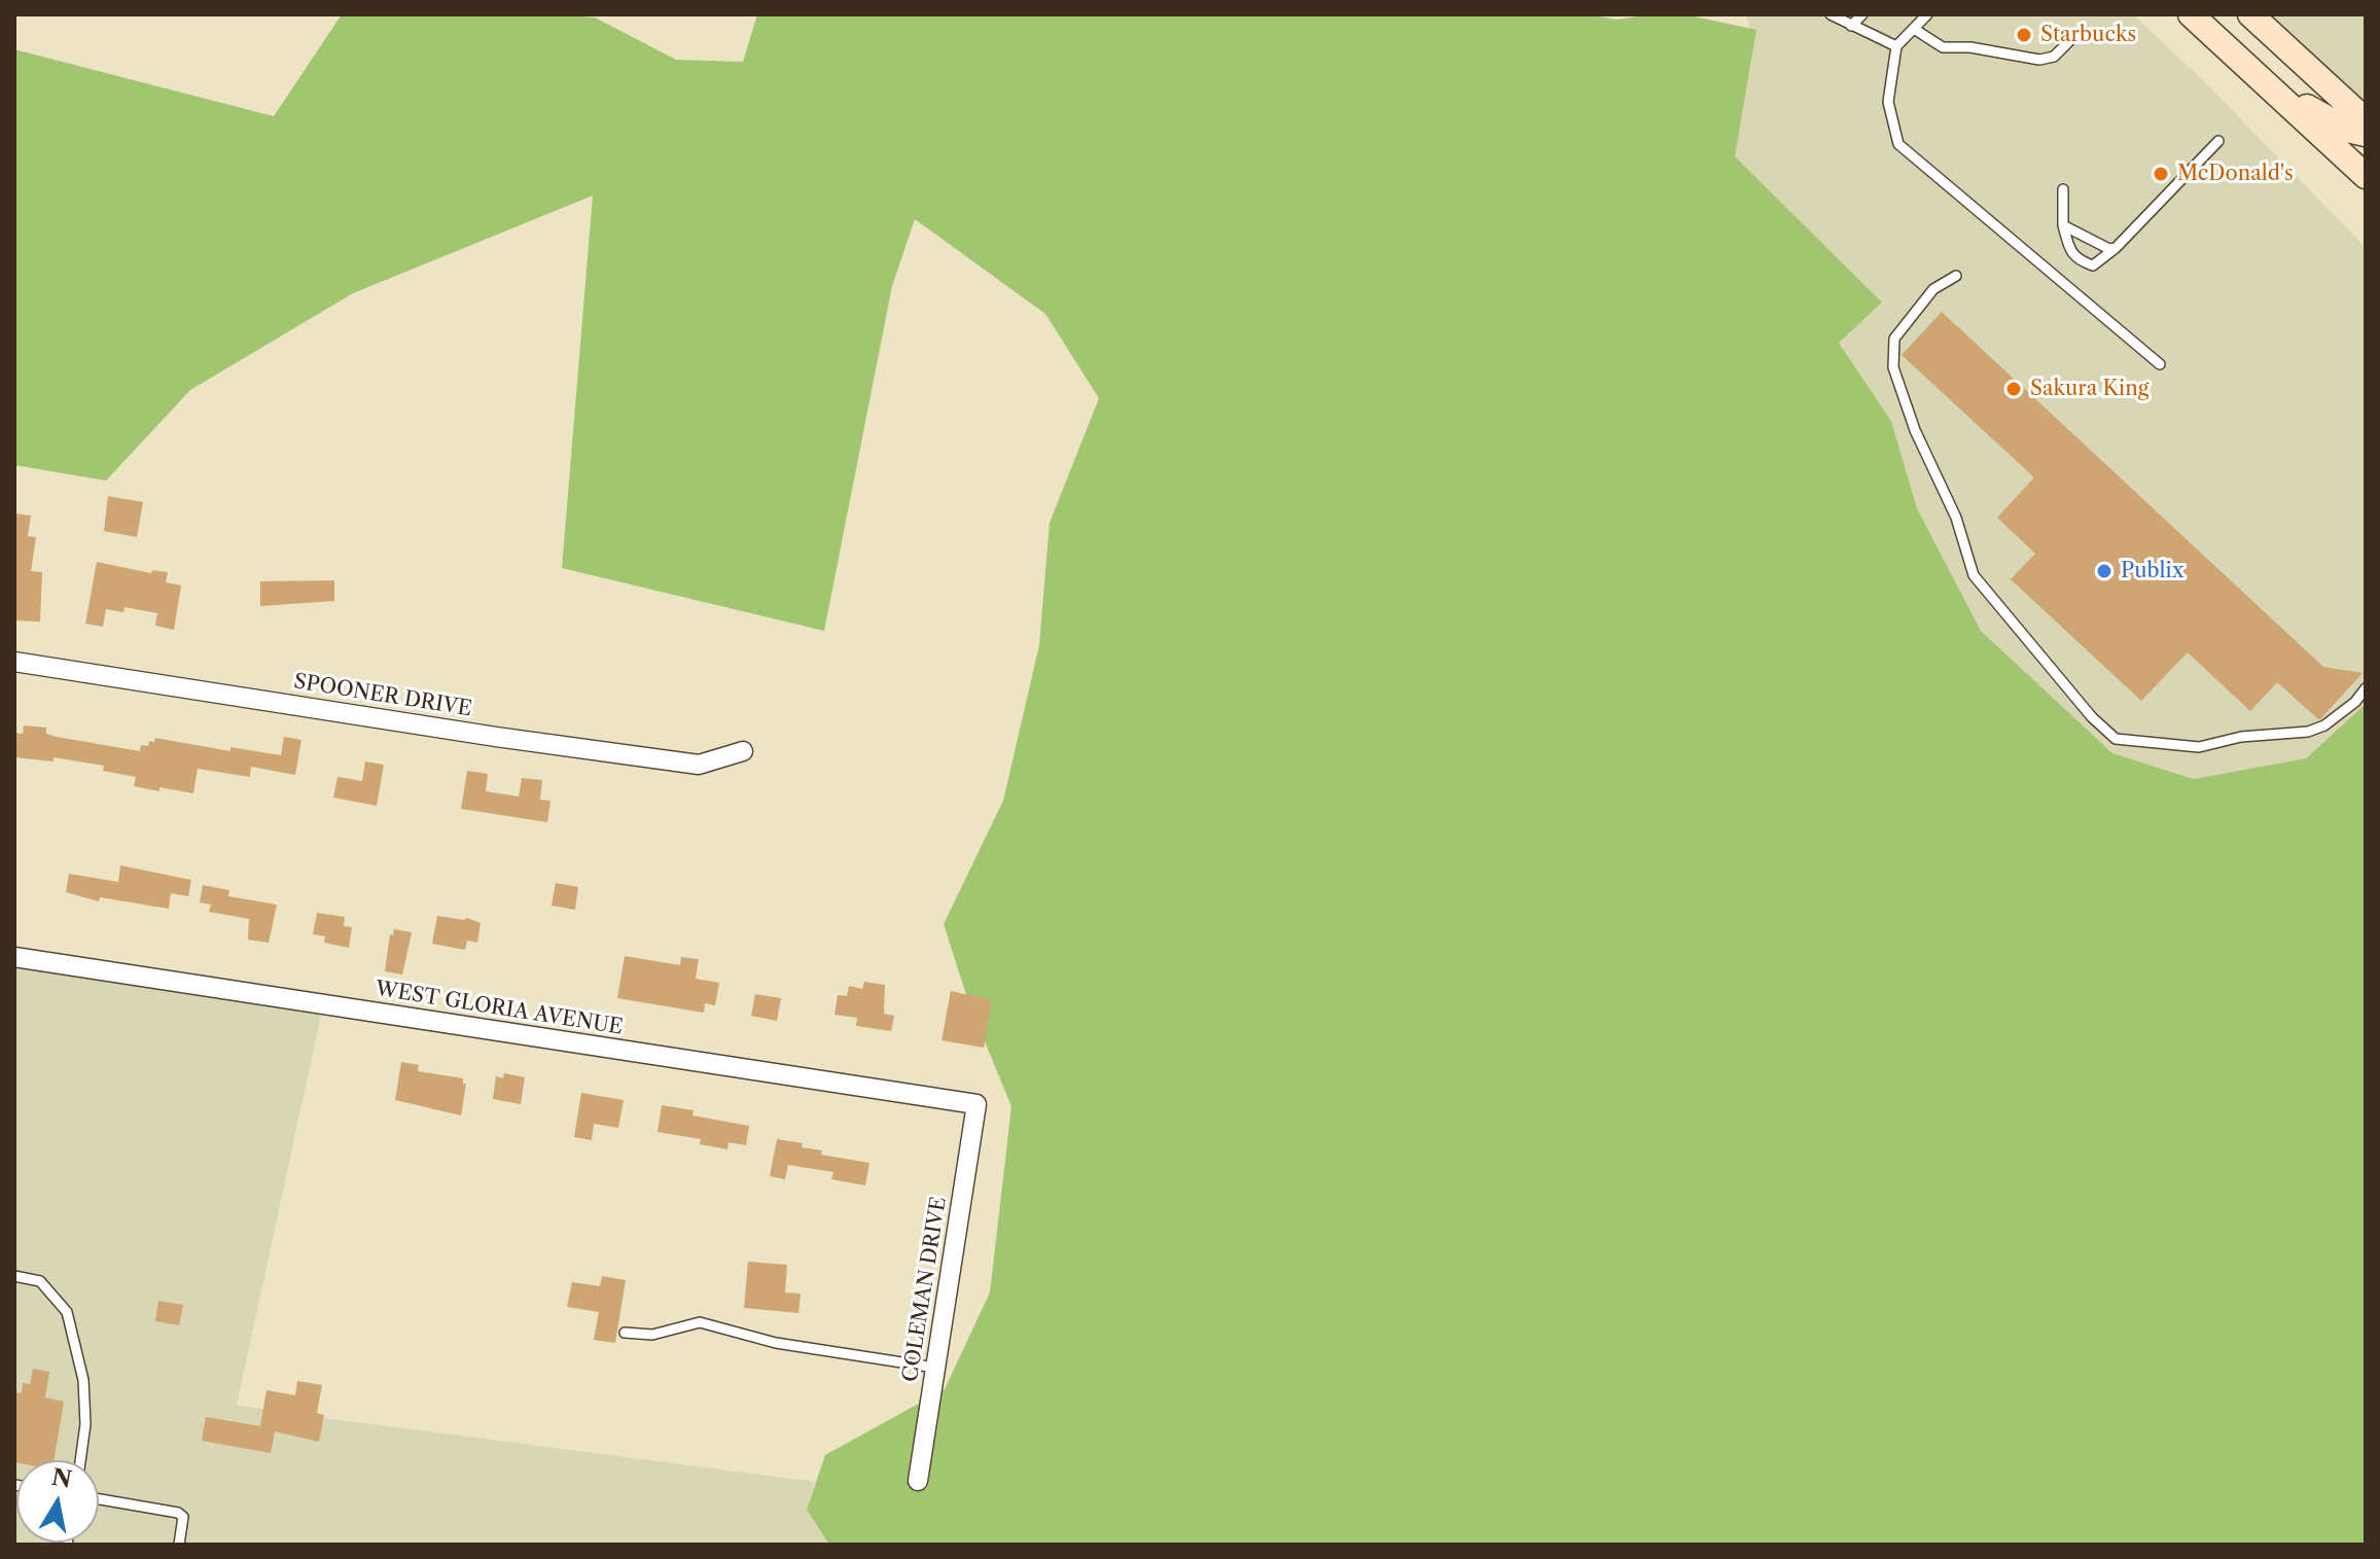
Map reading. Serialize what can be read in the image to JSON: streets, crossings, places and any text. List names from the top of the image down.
{
  "streets": {
    "street": ["SPOONER DRIVE", "WEST GLORIA AVENUE", "COLEMAN DRIVE"]
  },
  "crossings": [
    ["WEST GLORIA AVENUE", "COLEMAN DRIVE"]
  ],
  "places": [
    "Starbucks",
    "McDonald's",
    "Sakura King",
    "Publix"
  ],
  "north": "top"
}
